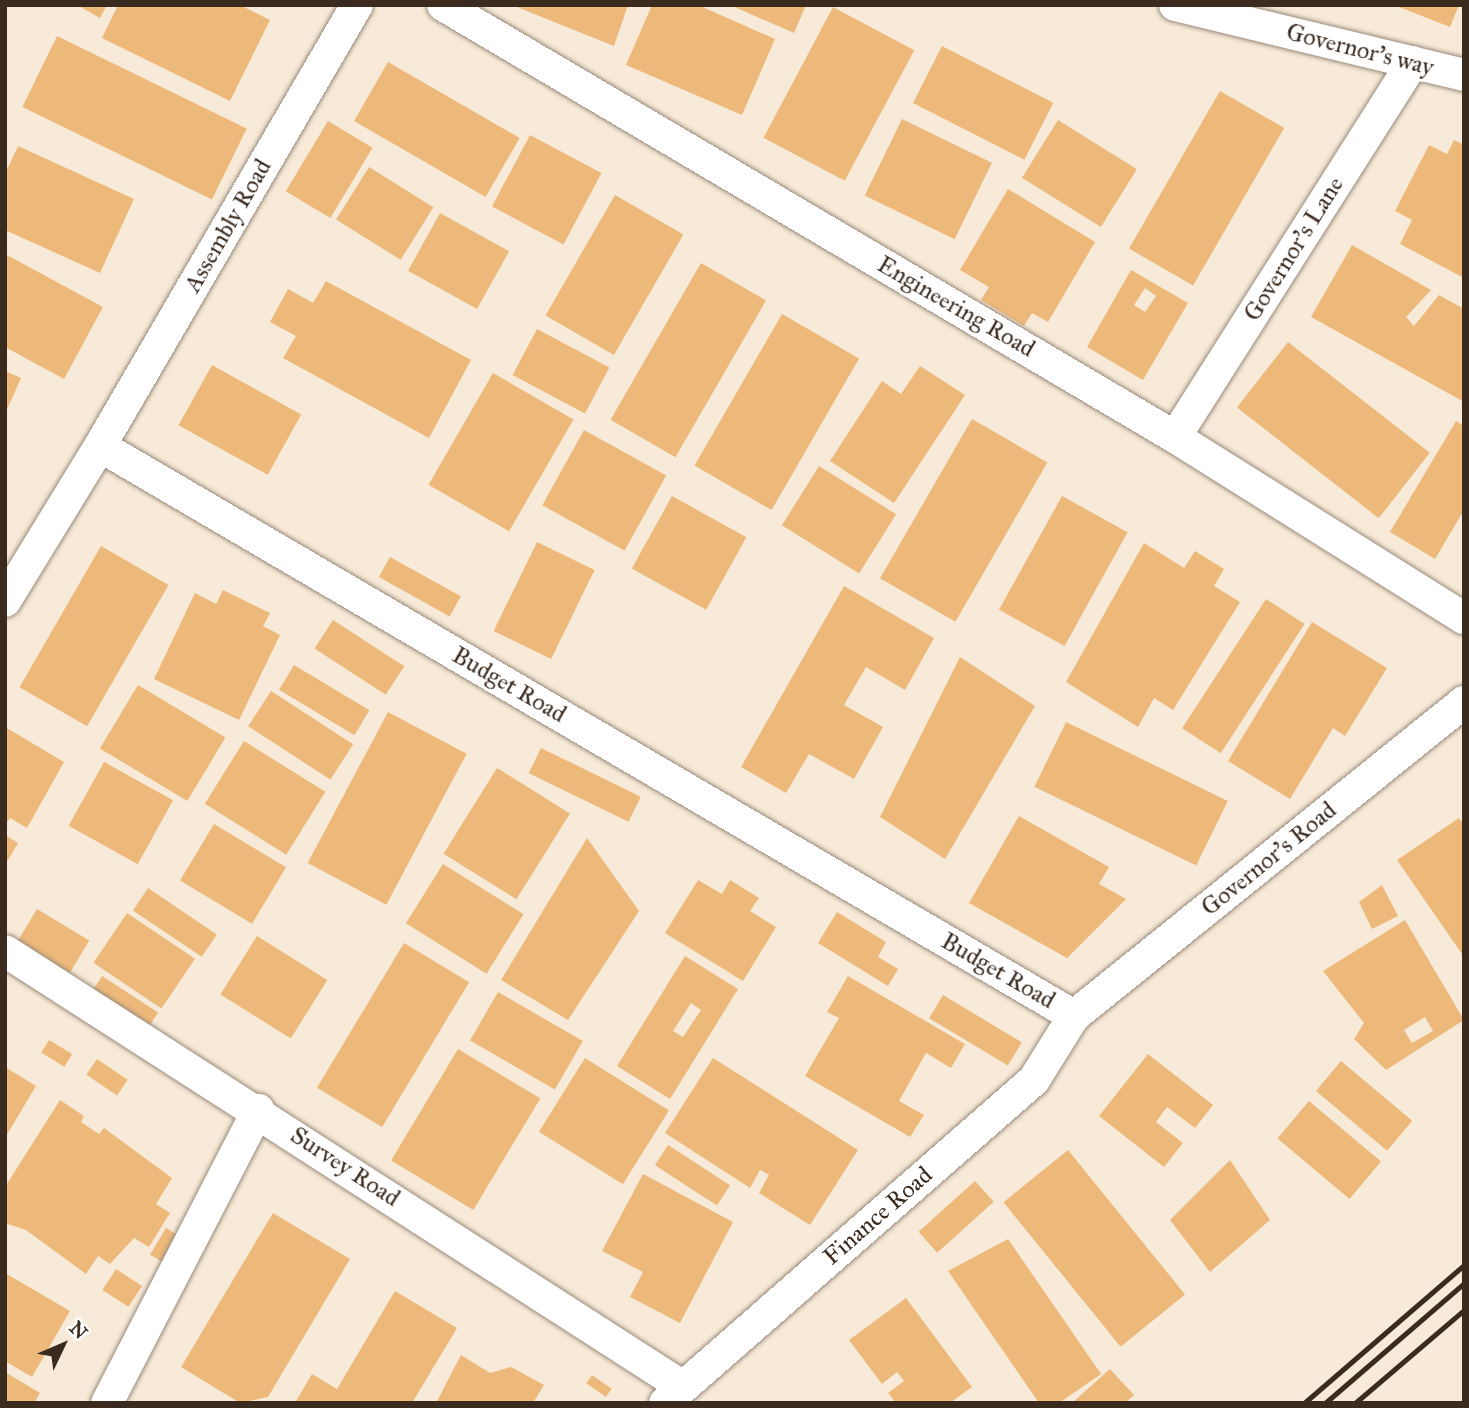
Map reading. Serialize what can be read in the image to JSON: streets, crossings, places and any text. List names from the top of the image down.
{
  "streets": {
    "street": [
      "Governor's way",
      "Assembly Road",
      "Governor's Lane",
      "Engineering Road",
      "Budget Road",
      "Governor's Road",
      "Survey Road",
      "Finance Road"
    ]
  },
  "crossings": [
    ["Governor's way", "Governor's Lane"],
    ["Assembly Road", "Budget Road"],
    ["Governor's Lane", "Engineering Road"],
    ["Budget Road", "Governor's Road"],
    ["Budget Road", "Finance Road"],
    ["Governor's Road", "Finance Road"],
    ["Survey Road", "Finance Road"]
  ],
  "north": "top right"
}
